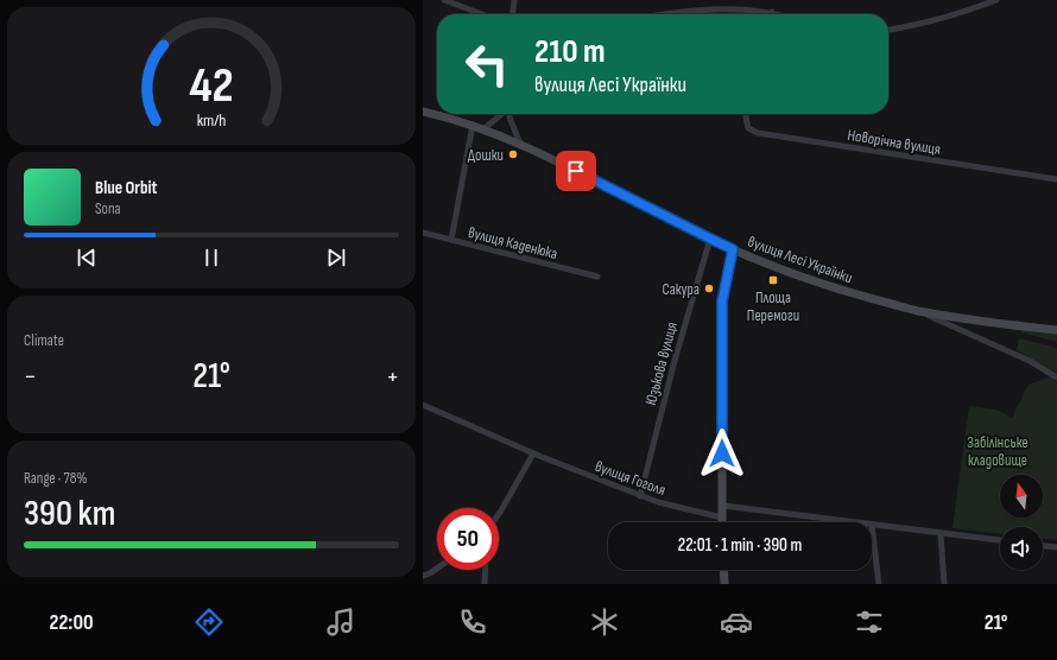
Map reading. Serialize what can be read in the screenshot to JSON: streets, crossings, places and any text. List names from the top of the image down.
{
  "streets": {
    "main road": ["вулиця Лесі Українки"],
    "street": [
      "Новорічна вулиця",
      "вулиця Каденюка",
      "Юзькова вулиця",
      "вулиця Гоголя"
    ]
  },
  "crossings": [
    ["вулиця Лесі Українки", "Юзькова вулиця"],
    ["Юзькова вулиця", "вулиця Гоголя"]
  ],
  "parks": ["Забілінське кладовище"],
  "places": {
    "other": ["Дошки", "Сакура"],
    "transit": ["Площа Перемоги"]
  },
  "north": "top",
  "page": {
    "turn": ["210 m", "вулиця Лесі Українки"],
    "song": ["Blue Orbit", "Sona"],
    "tile": [
      "Climate",
      ["Range · 78%", "390 km"]
    ],
    "heat": ["−", "21°", "+"],
    "limit": "50",
    "trip": "22:01 · 1 min · 390 m",
    "tabs": ["22:00", "21°"],
    "gauge": ["42", "km/h"]
  }
}
